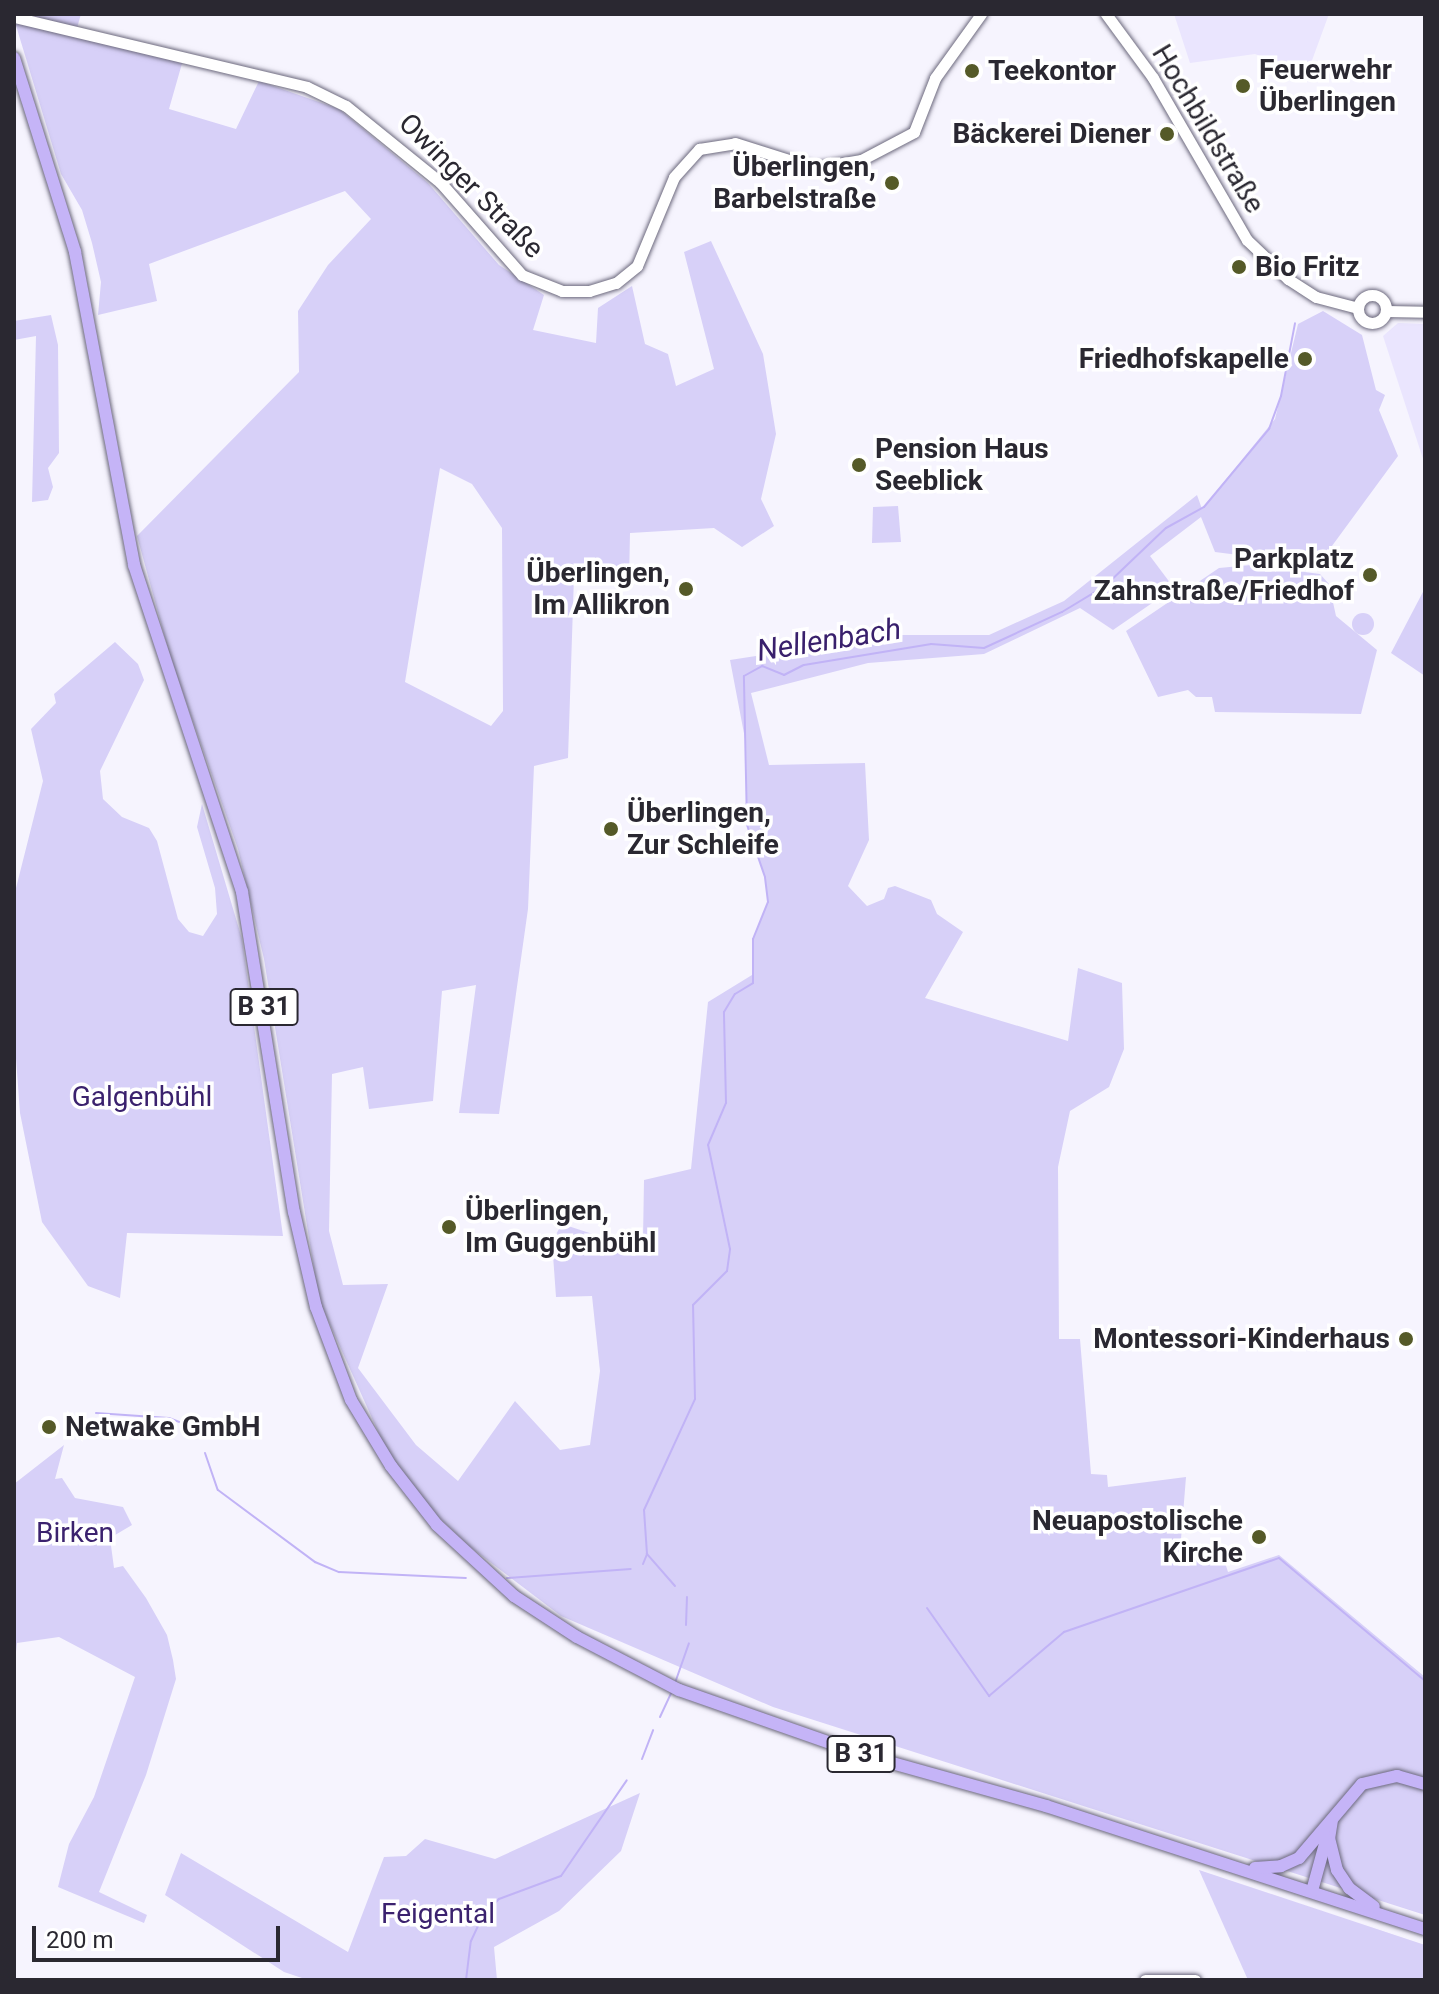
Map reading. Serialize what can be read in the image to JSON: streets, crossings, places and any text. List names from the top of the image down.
{
  "streets": {
    "main road": ["B 31"],
    "street": ["Hochbildstraße", "Owinger Straße"]
  },
  "water": ["Nellenbach"],
  "parks": ["Galgenbühl", "Birken", "Feigental"],
  "places": [
    "Teekontor",
    "Feuerwehr Überlingen",
    "Bäckerei Diener",
    "Überlingen, Barbelstraße",
    "Bio Fritz",
    "Friedhofskapelle",
    "Pension Haus Seeblick",
    "Parkplatz Zahnstraße/Friedhof",
    "Überlingen, Im Allikron",
    "Überlingen, Zur Schleife",
    "Überlingen, Im Guggenbühl",
    "Montessori-Kinderhaus",
    "Netwake GmbH",
    "Neuapostolische Kirche"
  ],
  "scale_bar": "200 m"
}
